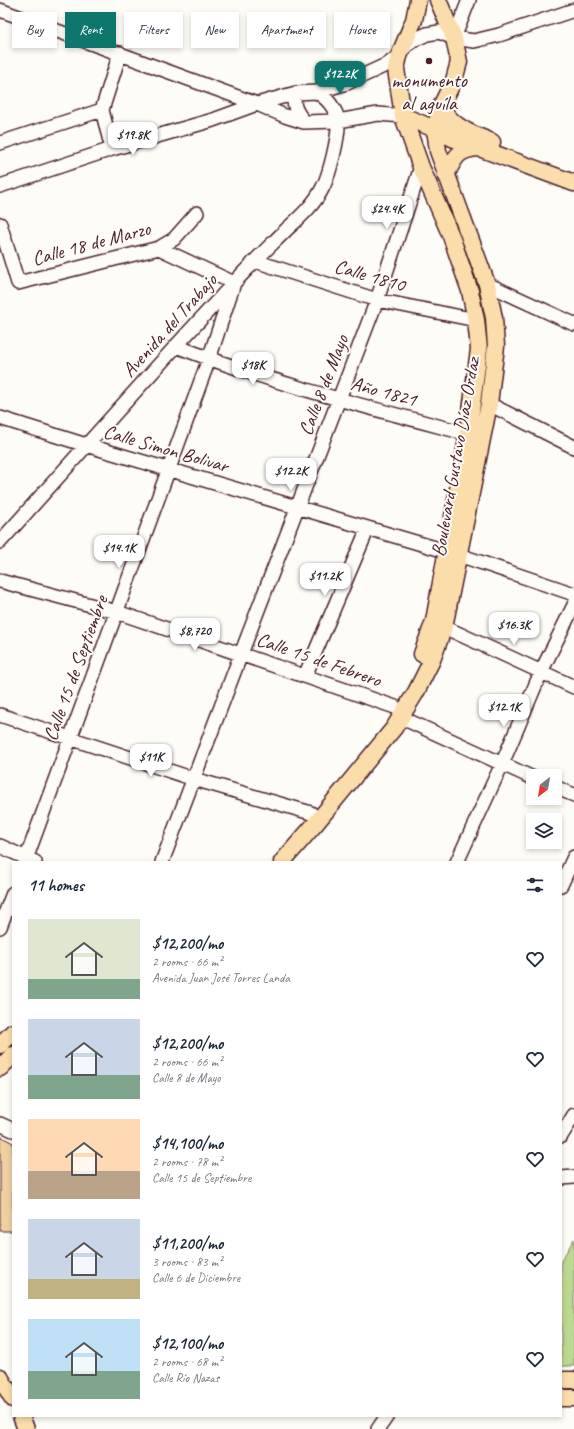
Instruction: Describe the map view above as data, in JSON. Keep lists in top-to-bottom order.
{
  "streets": {
    "main road": ["Boulevard Gustavo Díaz Ordaz"],
    "street": [
      "Calle 18 de Marzo",
      "Calle 1810",
      "Avenida del Trabajo",
      "Calle 8 de Mayo",
      "Año 1821",
      "Calle Simon Bolivar",
      "Calle 15 de Febrero",
      "Calle 15 de Septiembre"
    ]
  },
  "crossings": [
    ["Calle 1810", "Avenida del Trabajo"],
    ["Calle 1810", "Calle 8 de Mayo"],
    ["Calle 1810", "Boulevard Gustavo Díaz Ordaz"],
    ["Avenida del Trabajo", "Año 1821"],
    ["Avenida del Trabajo", "Calle Simon Bolivar"],
    ["Avenida del Trabajo", "Calle 15 de Septiembre"],
    ["Calle 8 de Mayo", "Año 1821"],
    ["Calle 8 de Mayo", "Calle Simon Bolivar"],
    ["Calle 8 de Mayo", "Boulevard Gustavo Díaz Ordaz"],
    ["Calle 8 de Mayo", "Calle 15 de Febrero"],
    ["Año 1821", "Boulevard Gustavo Díaz Ordaz"],
    ["Año 1821", "Calle 15 de Septiembre"],
    ["Calle Simon Bolivar", "Boulevard Gustavo Díaz Ordaz"],
    ["Calle Simon Bolivar", "Calle 15 de Septiembre"],
    ["Boulevard Gustavo Díaz Ordaz", "Calle 15 de Febrero"],
    ["Calle 15 de Febrero", "Calle 15 de Septiembre"]
  ],
  "places": ["monumento al aguíla"],
  "north": "bottom left",
  "page": {
    "chip": [
      "Buy",
      "Rent",
      "Filters",
      "New",
      "Apartment",
      "House"
    ],
    "price": [
      "$12.2K",
      "$19.8K",
      "$24.4K",
      "$18K",
      "$12.2K",
      "$14.1K",
      "$11.2K",
      "$16.3K",
      "$8,720",
      "$12.1K",
      "$11K"
    ],
    "heading": "11 homes",
    "list": [
      {
        "name": "$12,200/mo",
        "note": "2 rooms · 66 m² · Avenida Juan José Torres Landa"
      },
      {
        "name": "$12,200/mo",
        "note": "2 rooms · 66 m² · Calle 8 de Mayo"
      },
      {
        "name": "$14,100/mo",
        "note": "2 rooms · 78 m² · Calle 15 de Septiembre"
      },
      {
        "name": "$11,200/mo",
        "note": "3 rooms · 83 m² · Calle 6 de Diciembre"
      },
      {
        "name": "$12,100/mo",
        "note": "2 rooms · 68 m² · Calle Río Nazas"
      }
    ]
  }
}
